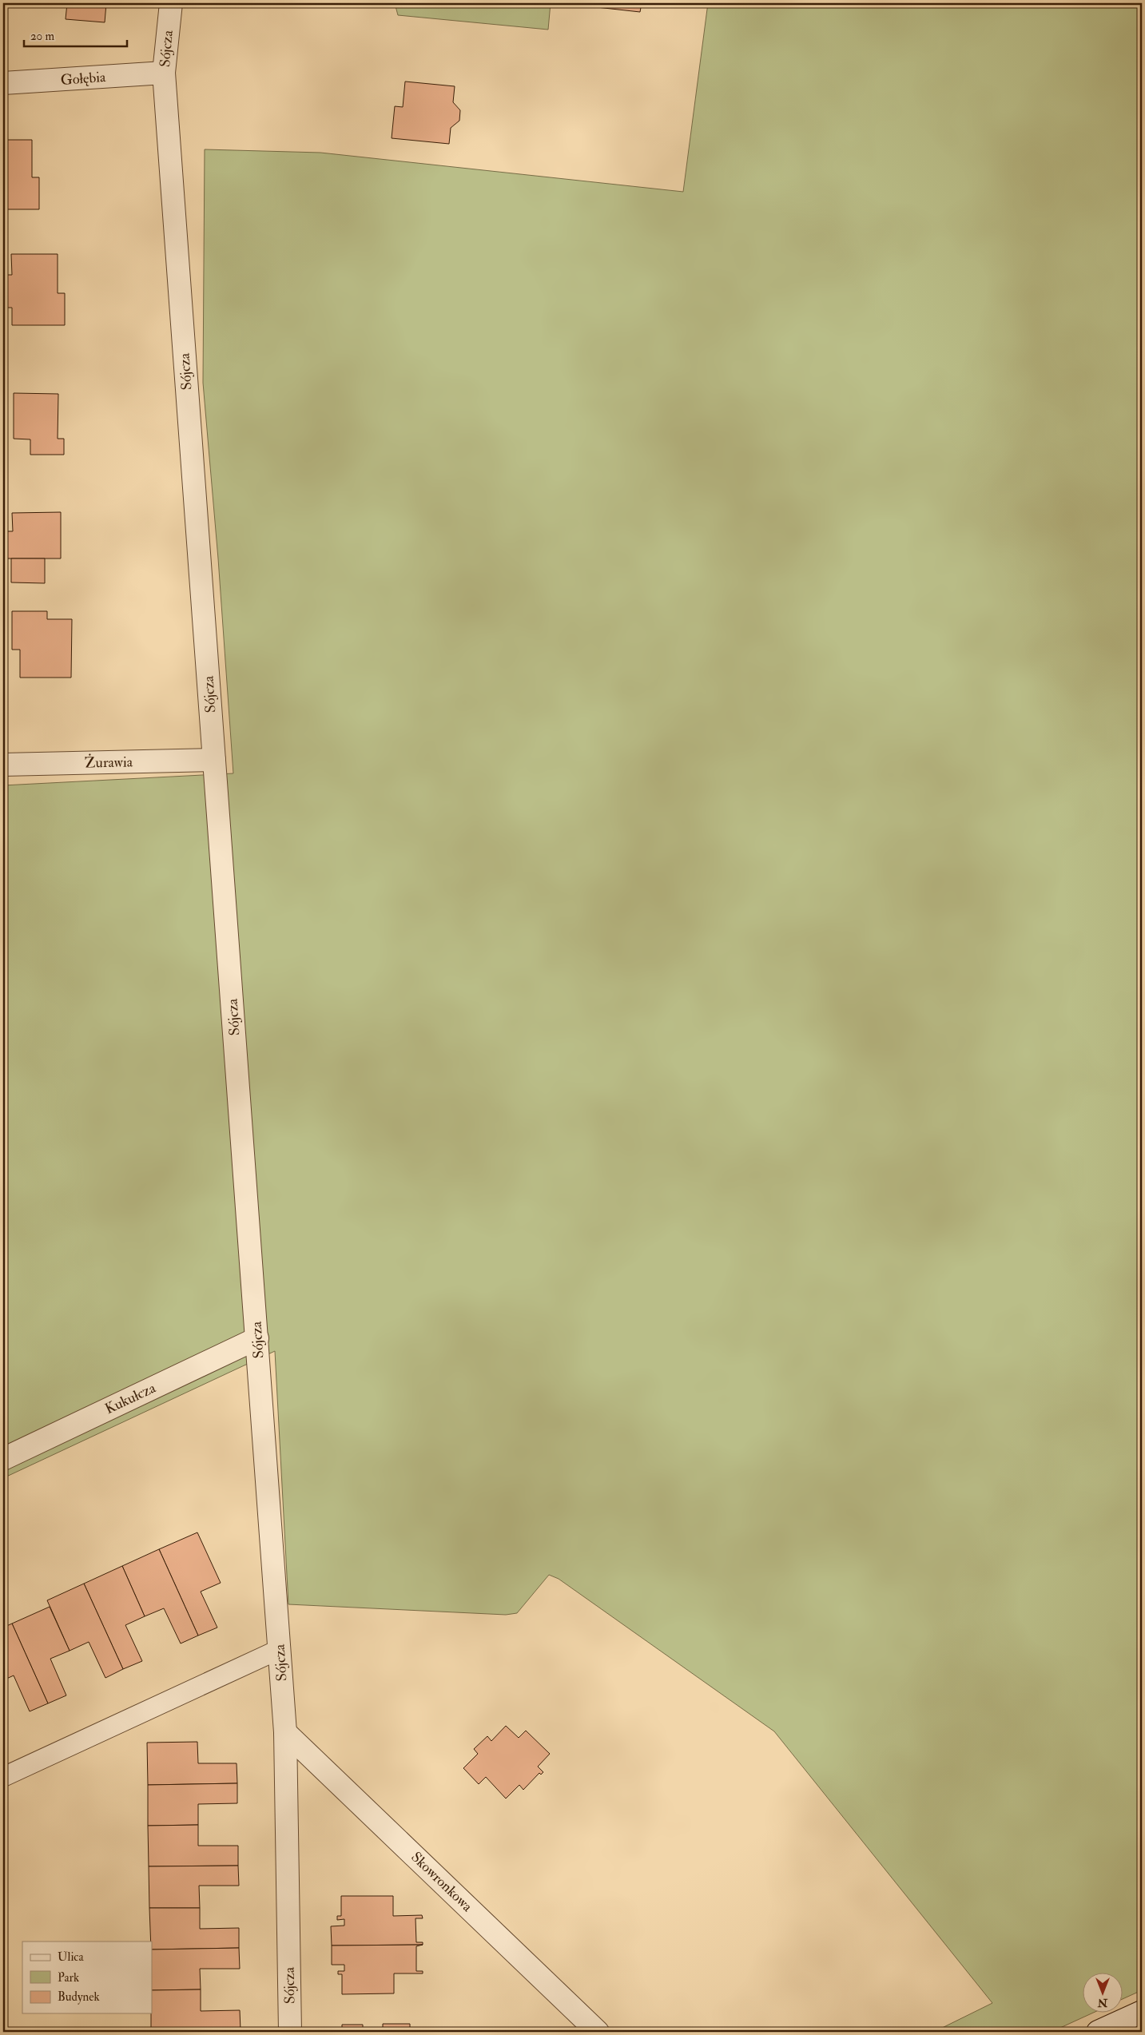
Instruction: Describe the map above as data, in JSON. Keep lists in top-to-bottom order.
{
  "streets": {
    "street": [
      "Sójcza",
      "Gołębia",
      "Żurawia",
      "Kukułcza",
      "Skowronkowa"
    ]
  },
  "crossings": [
    ["Sójcza", "Gołębia"],
    ["Sójcza", "Żurawia"],
    ["Sójcza", "Kukułcza"],
    ["Sójcza", "Skowronkowa"]
  ],
  "legend": ["Ulica", "Park", "Budynek"],
  "scale_bar": "20 m",
  "north": "bottom"
}
